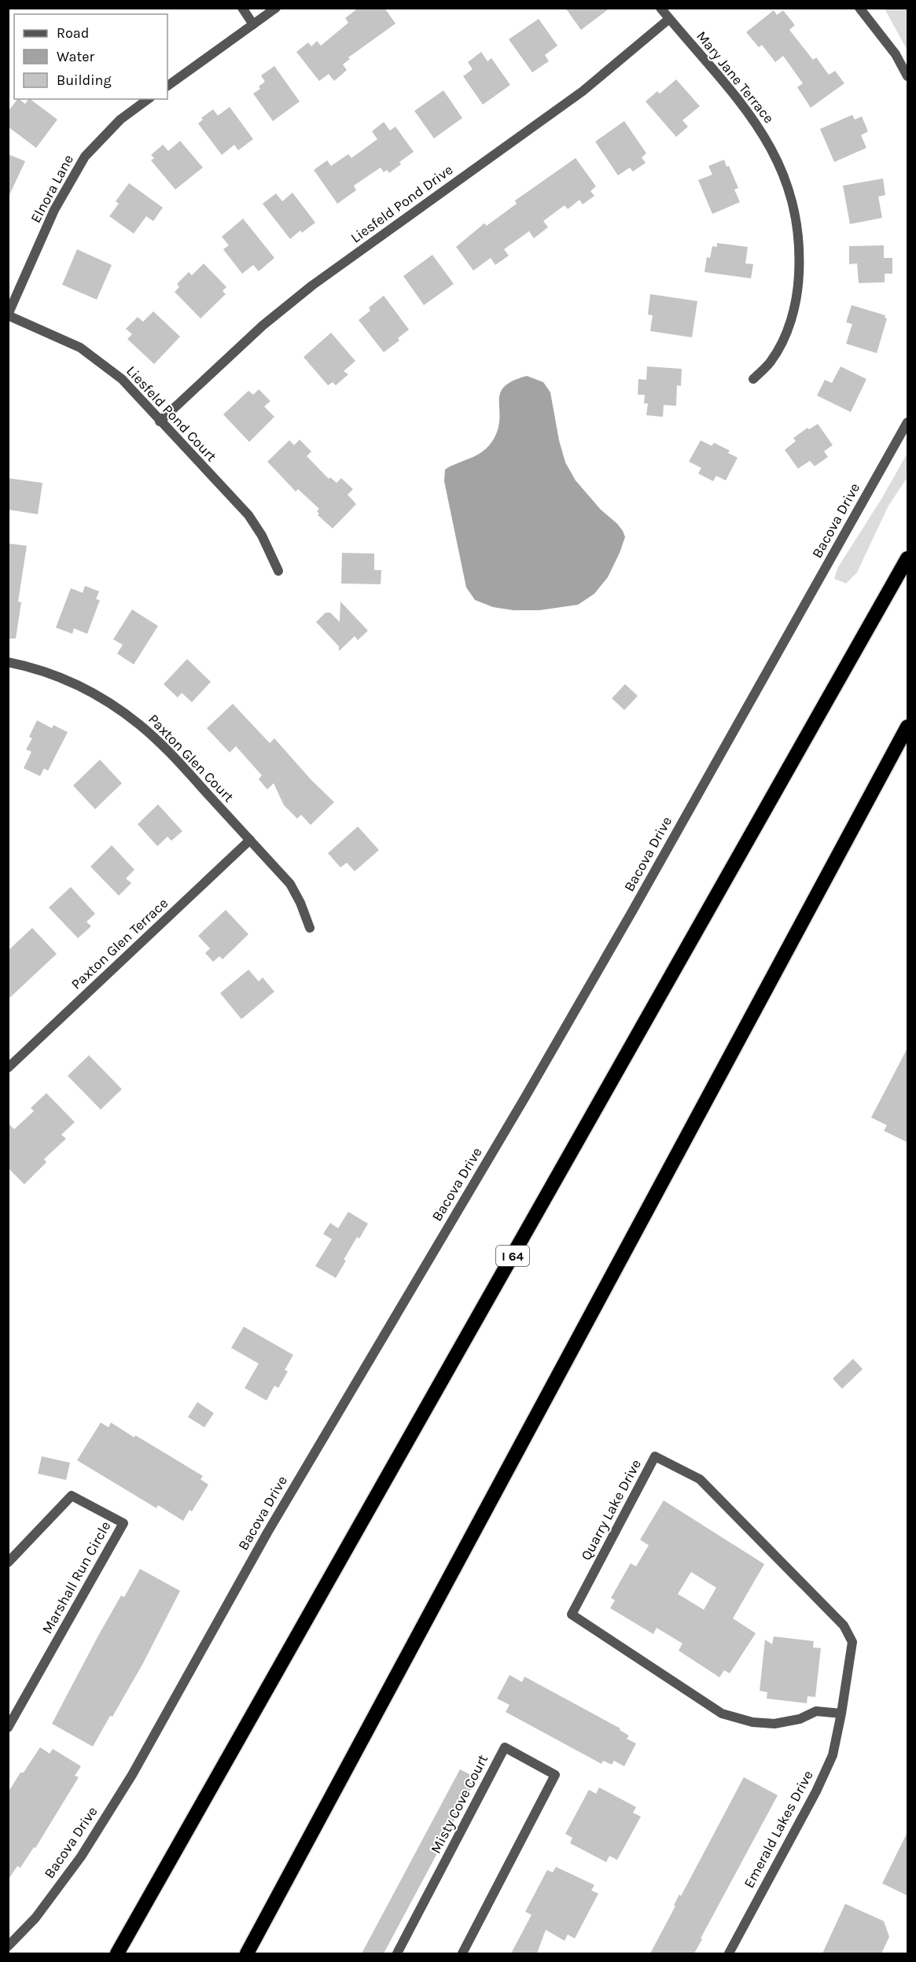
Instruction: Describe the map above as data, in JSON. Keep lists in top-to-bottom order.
{
  "streets": {
    "highway": ["I 64"],
    "street": [
      "Mary Jane Terrace",
      "Elnora Lane",
      "Liesfeld Pond Drive",
      "Liesfeld Pond Court",
      "Bacova Drive",
      "Paxton Glen Court",
      "Paxton Glen Terrace",
      "Quarry Lake Drive",
      "Marshall Run Circle",
      "Misty Cove Court",
      "Emerald Lakes Drive"
    ]
  },
  "crossings": [
    ["Mary Jane Terrace", "Liesfeld Pond Drive"],
    ["Elnora Lane", "Liesfeld Pond Court"],
    ["Liesfeld Pond Drive", "Liesfeld Pond Court"],
    ["Paxton Glen Court", "Paxton Glen Terrace"],
    ["Quarry Lake Drive", "Emerald Lakes Drive"]
  ],
  "legend": ["Road", "Water", "Building"]
}
